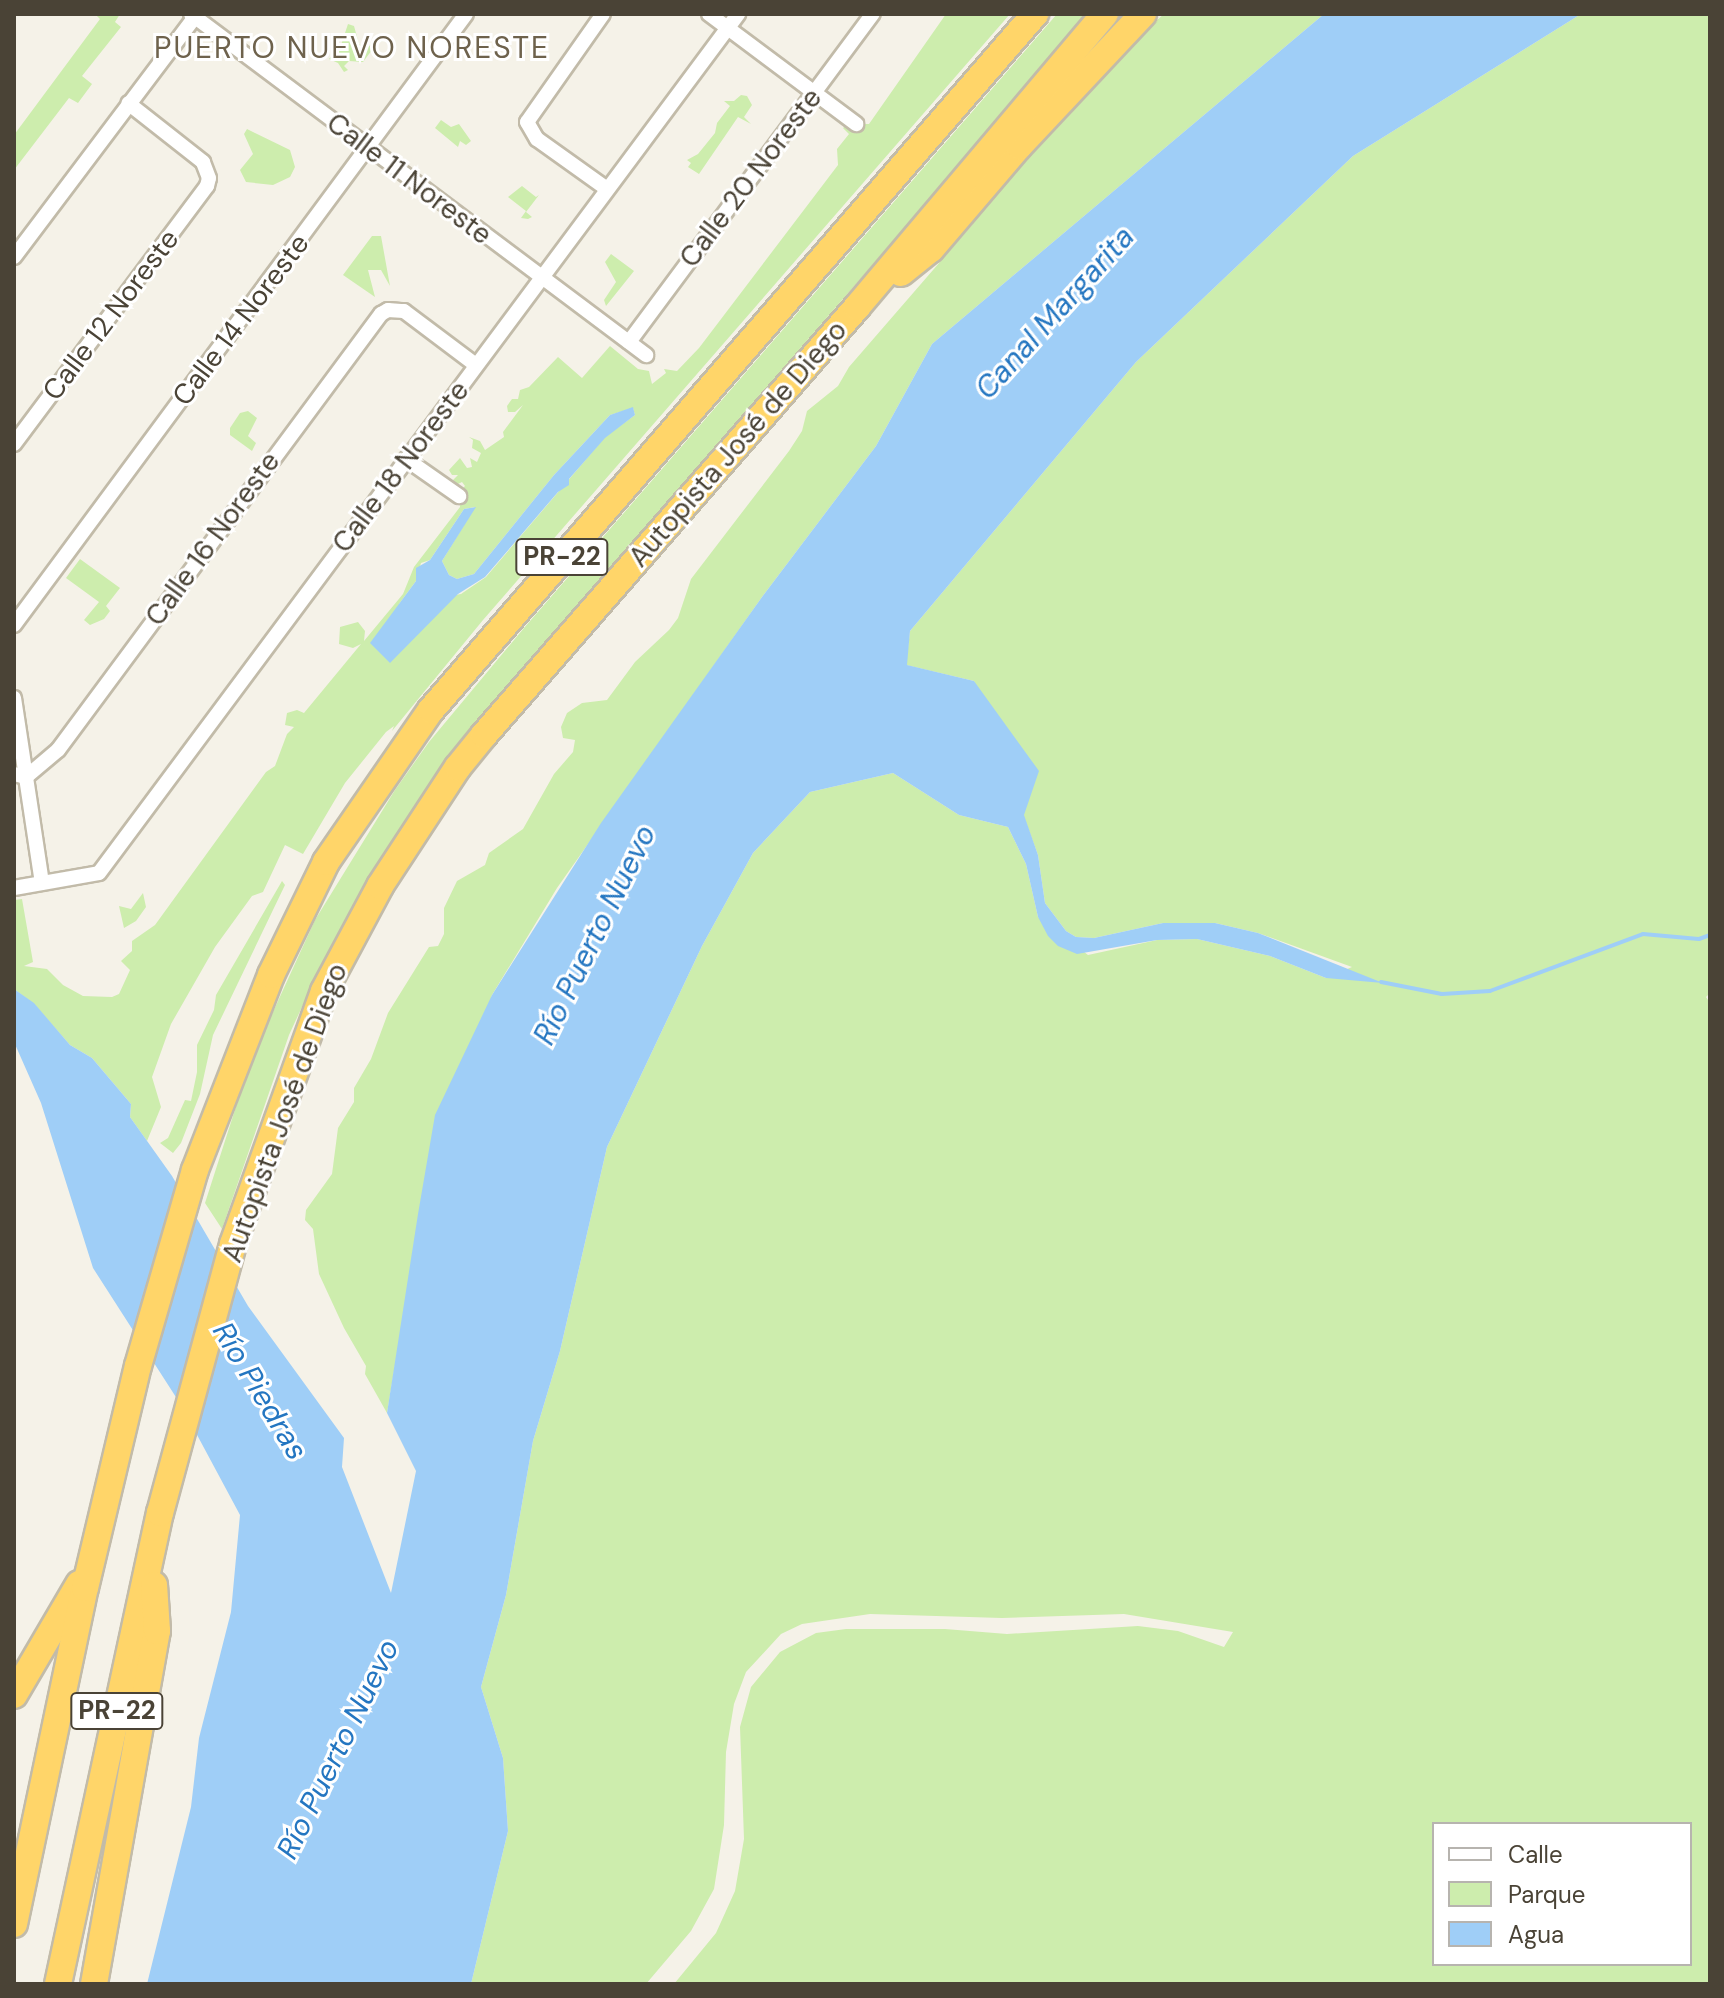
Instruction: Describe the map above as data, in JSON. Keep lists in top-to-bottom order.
{
  "streets": {
    "highway": ["Autopista José de Diego", "PR-22"],
    "street": [
      "Calle 20 Noreste",
      "Calle 11 Noreste",
      "Calle 12 Noreste",
      "Calle 14 Noreste",
      "Calle 18 Noreste",
      "Calle 16 Noreste"
    ]
  },
  "crossings": [
    ["Calle 20 Noreste", "Calle 11 Noreste"],
    ["Calle 11 Noreste", "Calle 14 Noreste"],
    ["Calle 11 Noreste", "Calle 18 Noreste"],
    ["Calle 18 Noreste", "Calle 16 Noreste"]
  ],
  "districts": ["PUERTO NUEVO NORESTE"],
  "water": ["Canal Margarita", "Río Puerto Nuevo", "Río Piedras"],
  "legend": ["Calle", "Parque", "Agua"]
}
